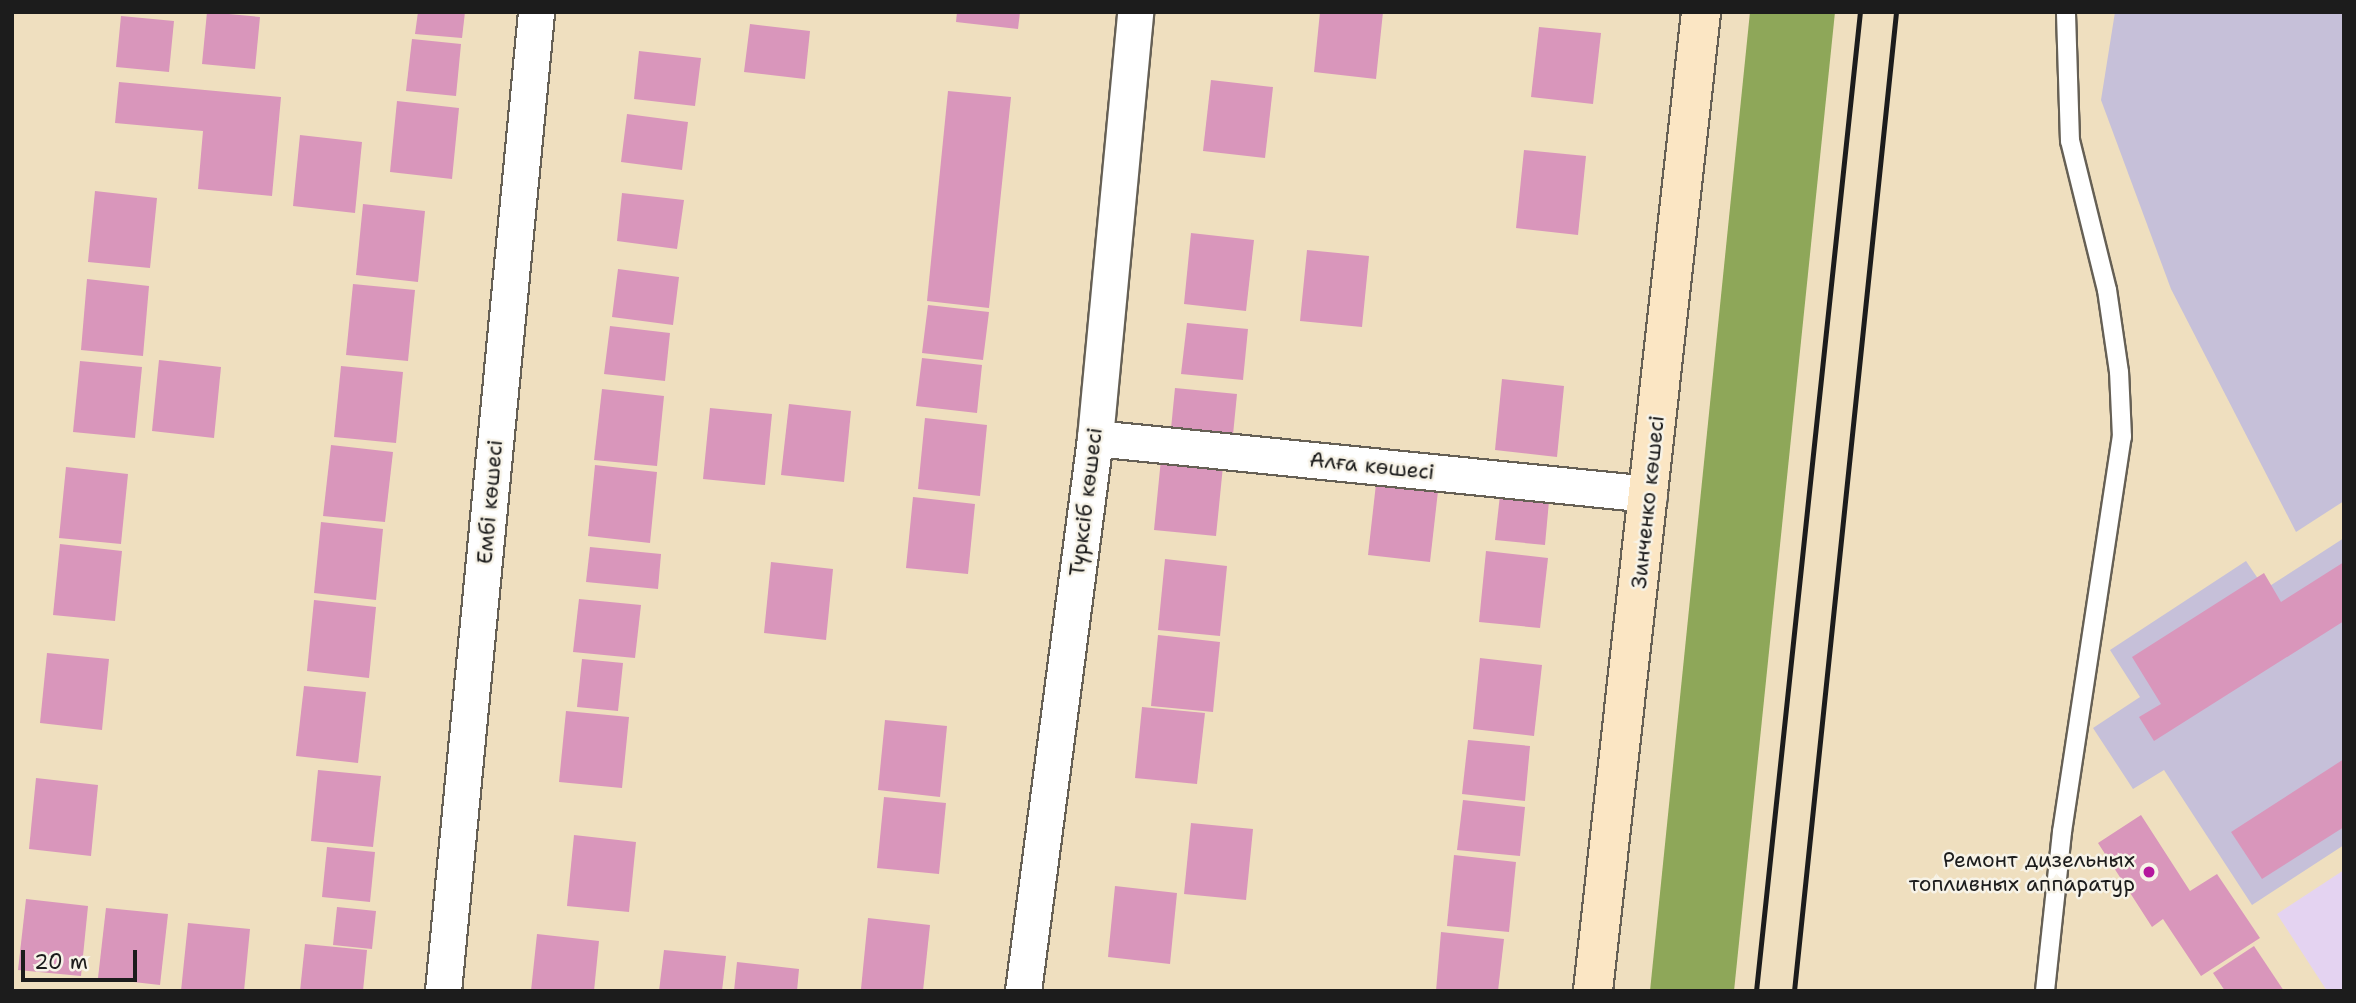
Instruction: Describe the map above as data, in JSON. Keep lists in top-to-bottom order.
{
  "streets": {
    "street": [
      "Алға көшесі",
      "Ембі көшесі",
      "Түрксіб көшесі",
      "Зинченко көшесі"
    ]
  },
  "crossings": [
    ["Алға көшесі", "Түрксіб көшесі"],
    ["Алға көшесі", "Зинченко көшесі"]
  ],
  "places": ["Ремонт дизельных топливных аппаратур"],
  "scale_bar": "20 m"
}
